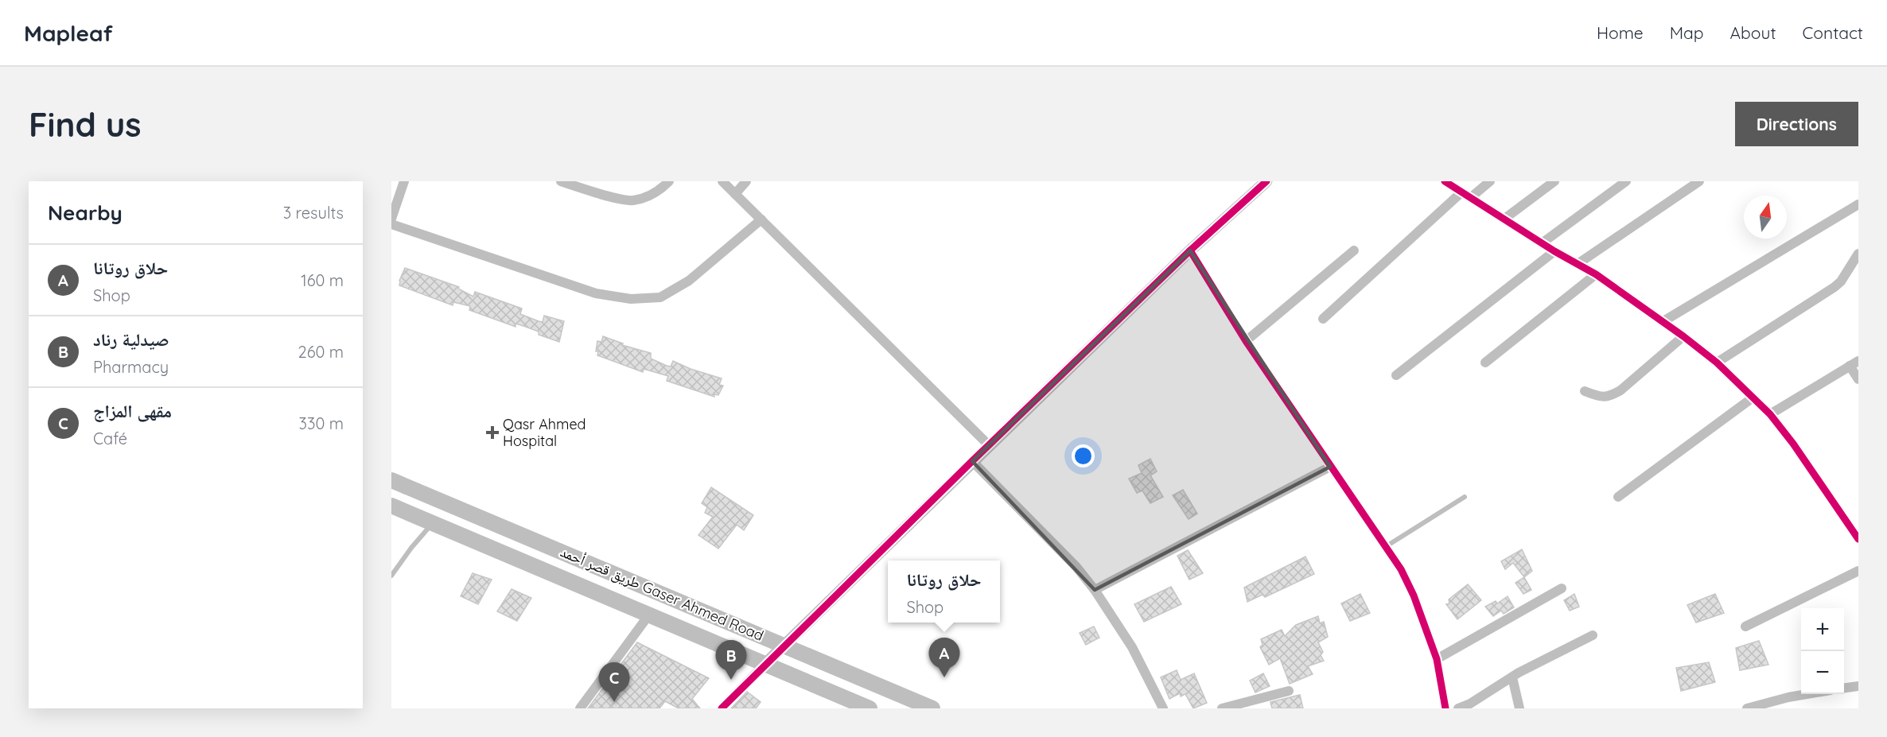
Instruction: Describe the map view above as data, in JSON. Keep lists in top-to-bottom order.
{
  "streets": {
    "main road": ["طريق قصر أحمد Gaser Ahmed Road"]
  },
  "places": {
    "health": ["Qasr Ahmed Hospital"]
  },
  "north": "top",
  "page": {
    "header": "Mapleaf",
    "nav": [
      "Home",
      "Map",
      "About",
      "Contact"
    ],
    "buttons": "Directions",
    "title": "Find us",
    "heading": ["Nearby", "3 results"],
    "list": [
      {
        "mark": "A",
        "name": "حلاق روتانا",
        "note": "Shop",
        "value": "160 m"
      },
      {
        "mark": "B",
        "name": "صيدلية رناد",
        "note": "Pharmacy",
        "value": "260 m"
      },
      {
        "mark": "C",
        "name": "مقهى المزاج",
        "note": "Café",
        "value": "330 m"
      }
    ],
    "popup": ["حلاق روتانا", "Shop"],
    "map_buttons": ["+", "−"],
    "pins": ["A", "B", "C"]
  }
}
